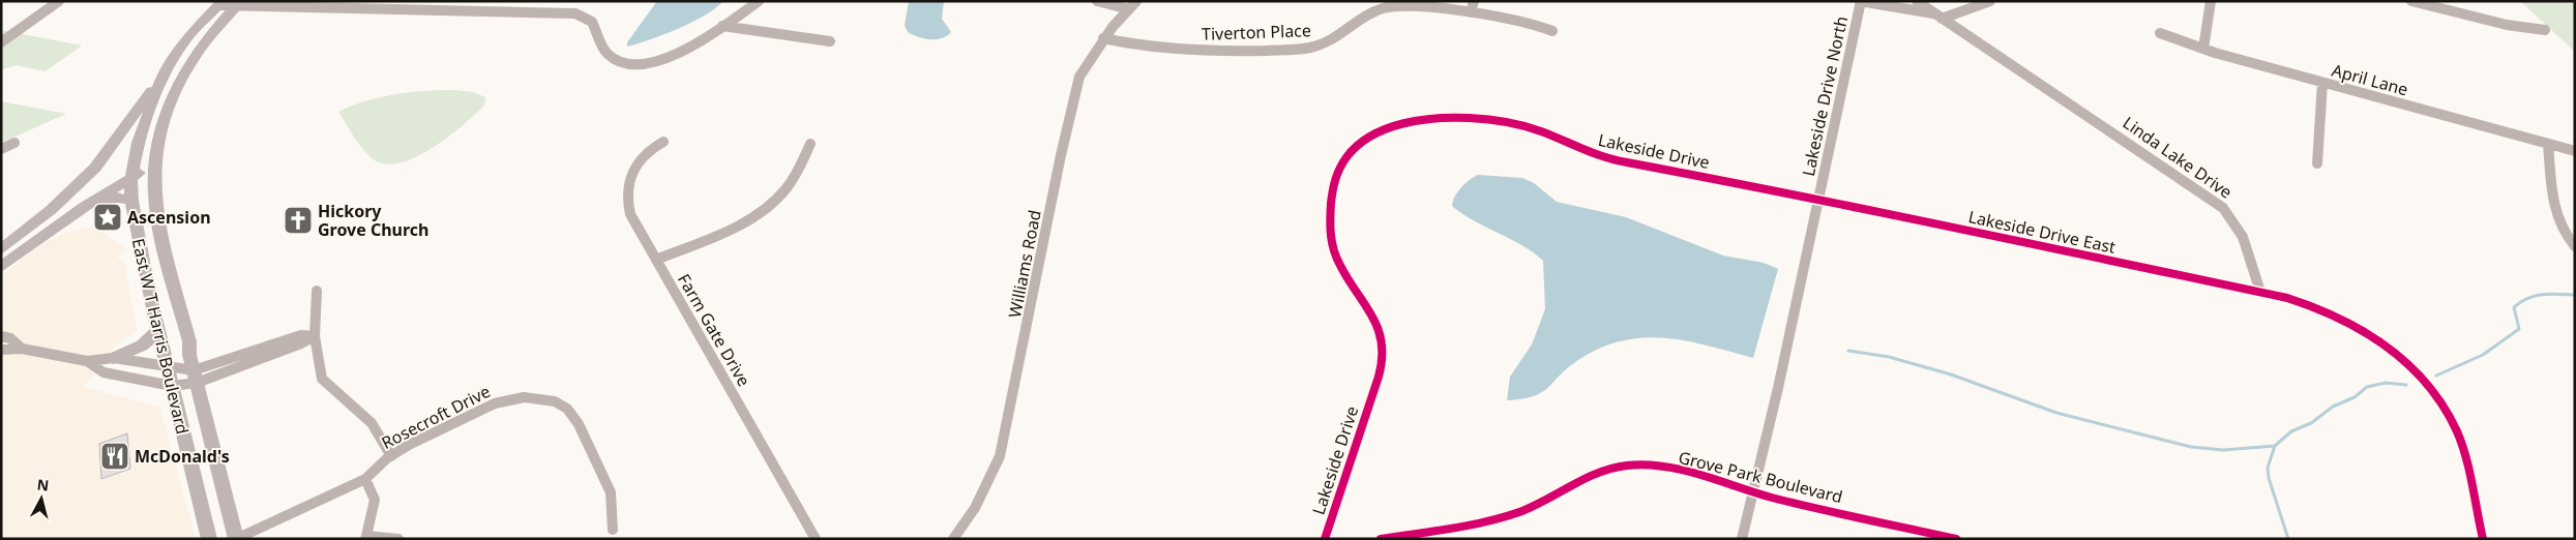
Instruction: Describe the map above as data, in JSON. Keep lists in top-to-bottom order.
{
  "streets": {
    "main road": ["East W T Harris Boulevard"],
    "street": [
      "Tiverton Place",
      "April Lane",
      "Lakeside Drive North",
      "Lakeside Drive",
      "Linda Lake Drive",
      "Lakeside Drive East",
      "Williams Road",
      "Farm Gate Drive",
      "Rosecroft Drive",
      "Grove Park Boulevard"
    ]
  },
  "crossings": [
    ["Tiverton Place", "Williams Road"],
    ["Lakeside Drive North", "Lakeside Drive"],
    ["Lakeside Drive North", "Lakeside Drive East"],
    ["Lakeside Drive", "Lakeside Drive East"],
    ["Linda Lake Drive", "Lakeside Drive East"],
    ["East W T Harris Boulevard", "Rosecroft Drive"]
  ],
  "places": {
    "place": ["Ascension"],
    "church": ["Hickory Grove Church"],
    "restaurant": ["McDonald's"]
  },
  "north": "top"
}
